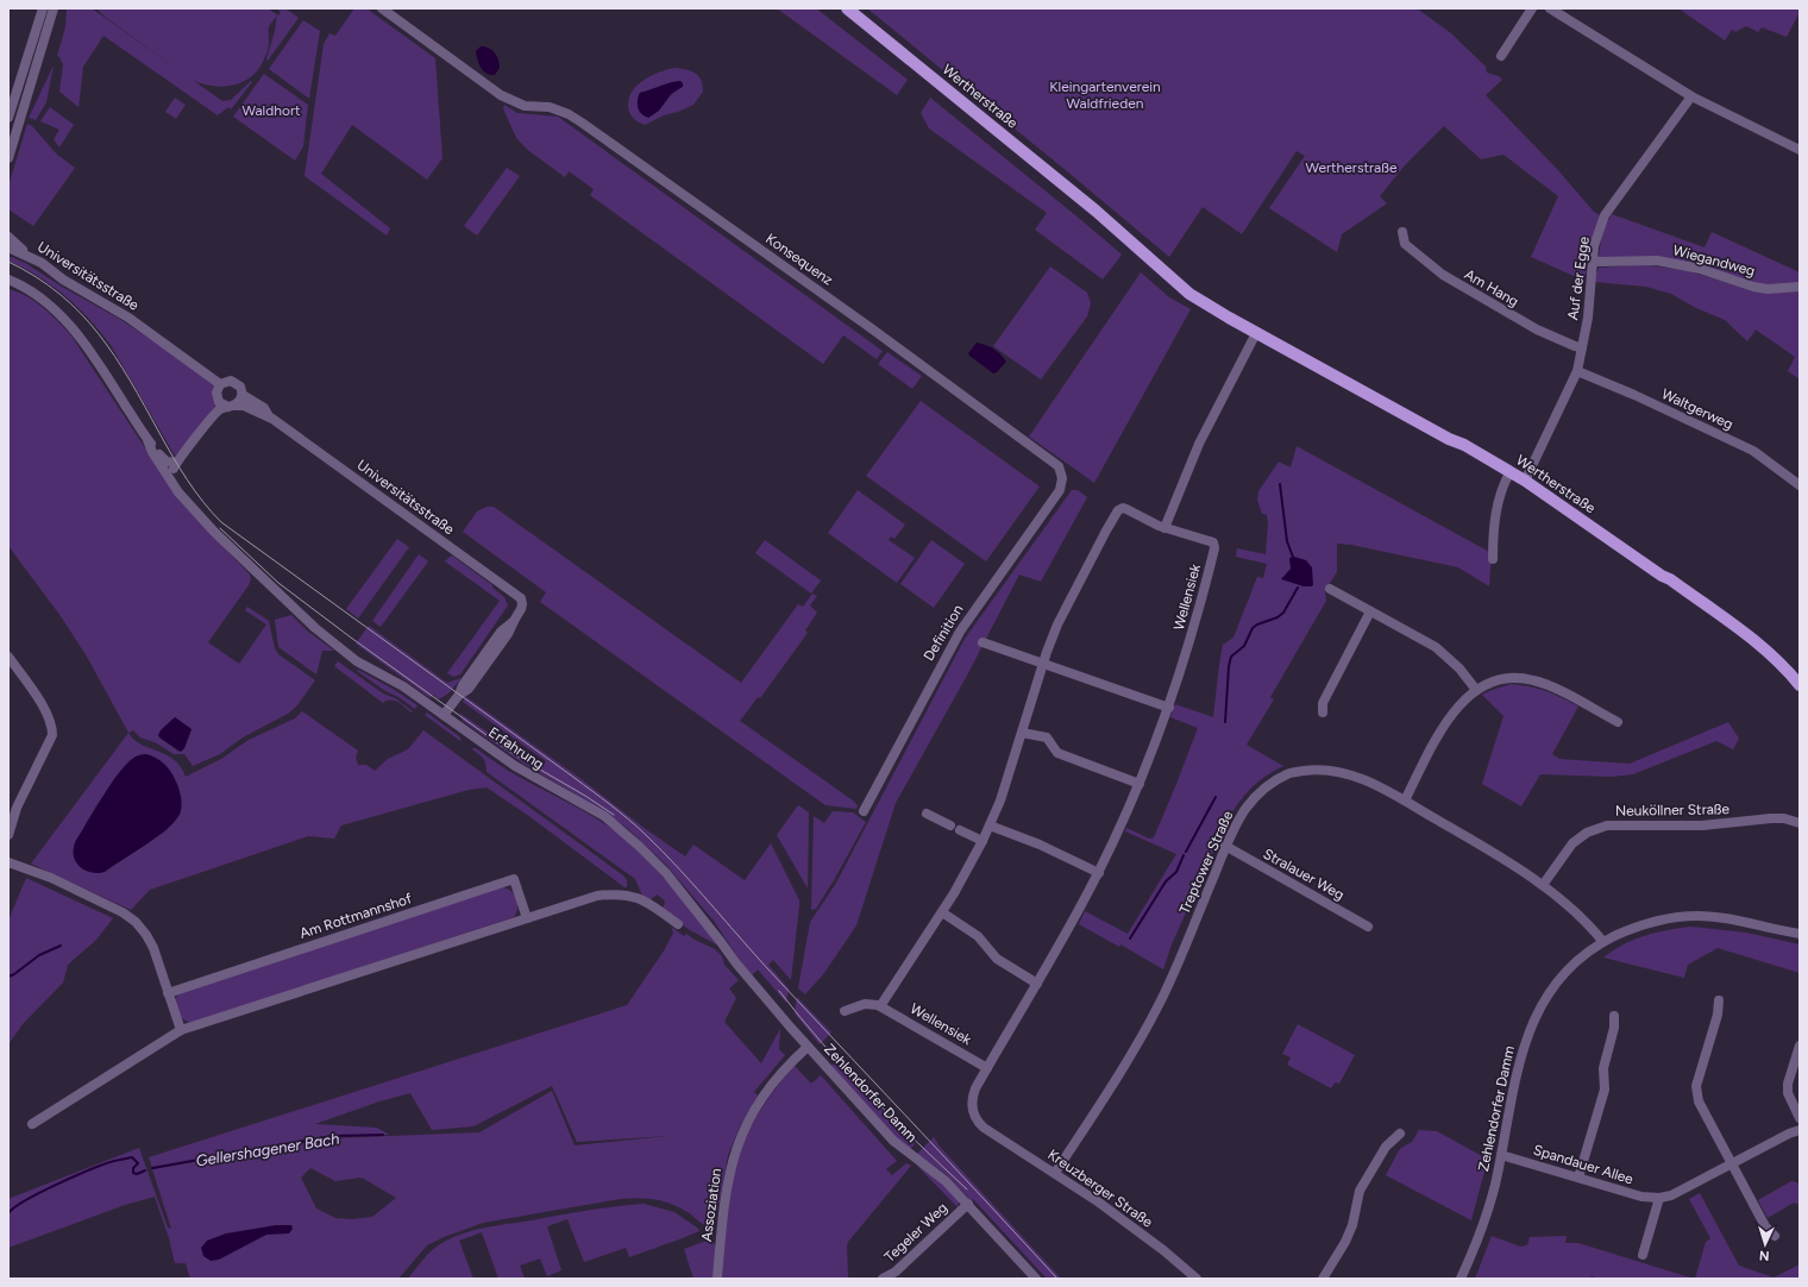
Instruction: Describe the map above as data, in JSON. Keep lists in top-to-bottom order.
{
  "streets": {
    "main road": ["Wertherstraße"],
    "street": [
      "Konsequenz",
      "Wiegandweg",
      "Universitätsstraße",
      "Auf der Egge",
      "Am Hang",
      "Waltgerweg",
      "Wellensiek",
      "Definition",
      "Erfahrung",
      "Neuköllner Straße",
      "Treptower Straße",
      "Stralauer Weg",
      "Am Rottmannshof",
      "Zehlendorfer Damm",
      "Spandauer Allee",
      "Kreuzberger Straße",
      "Assoziation",
      "Tegeler Weg"
    ]
  },
  "crossings": [
    ["Wertherstraße", "Auf der Egge"],
    ["Konsequenz", "Definition"],
    ["Wiegandweg", "Auf der Egge"],
    ["Universitätsstraße", "Erfahrung"],
    ["Auf der Egge", "Am Hang"],
    ["Auf der Egge", "Waltgerweg"],
    ["Wellensiek", "Kreuzberger Straße"],
    ["Erfahrung", "Zehlendorfer Damm"],
    ["Erfahrung", "Assoziation"],
    ["Neuköllner Straße", "Treptower Straße"],
    ["Treptower Straße", "Stralauer Weg"],
    ["Treptower Straße", "Zehlendorfer Damm"],
    ["Treptower Straße", "Kreuzberger Straße"],
    ["Zehlendorfer Damm", "Spandauer Allee"],
    ["Zehlendorfer Damm", "Assoziation"],
    ["Zehlendorfer Damm", "Tegeler Weg"]
  ],
  "water": ["Gellershagener Bach"],
  "parks": ["Kleingartenverein Waldfrieden", "Waldhort", "Wertherstraße"],
  "north": "bottom"
}
